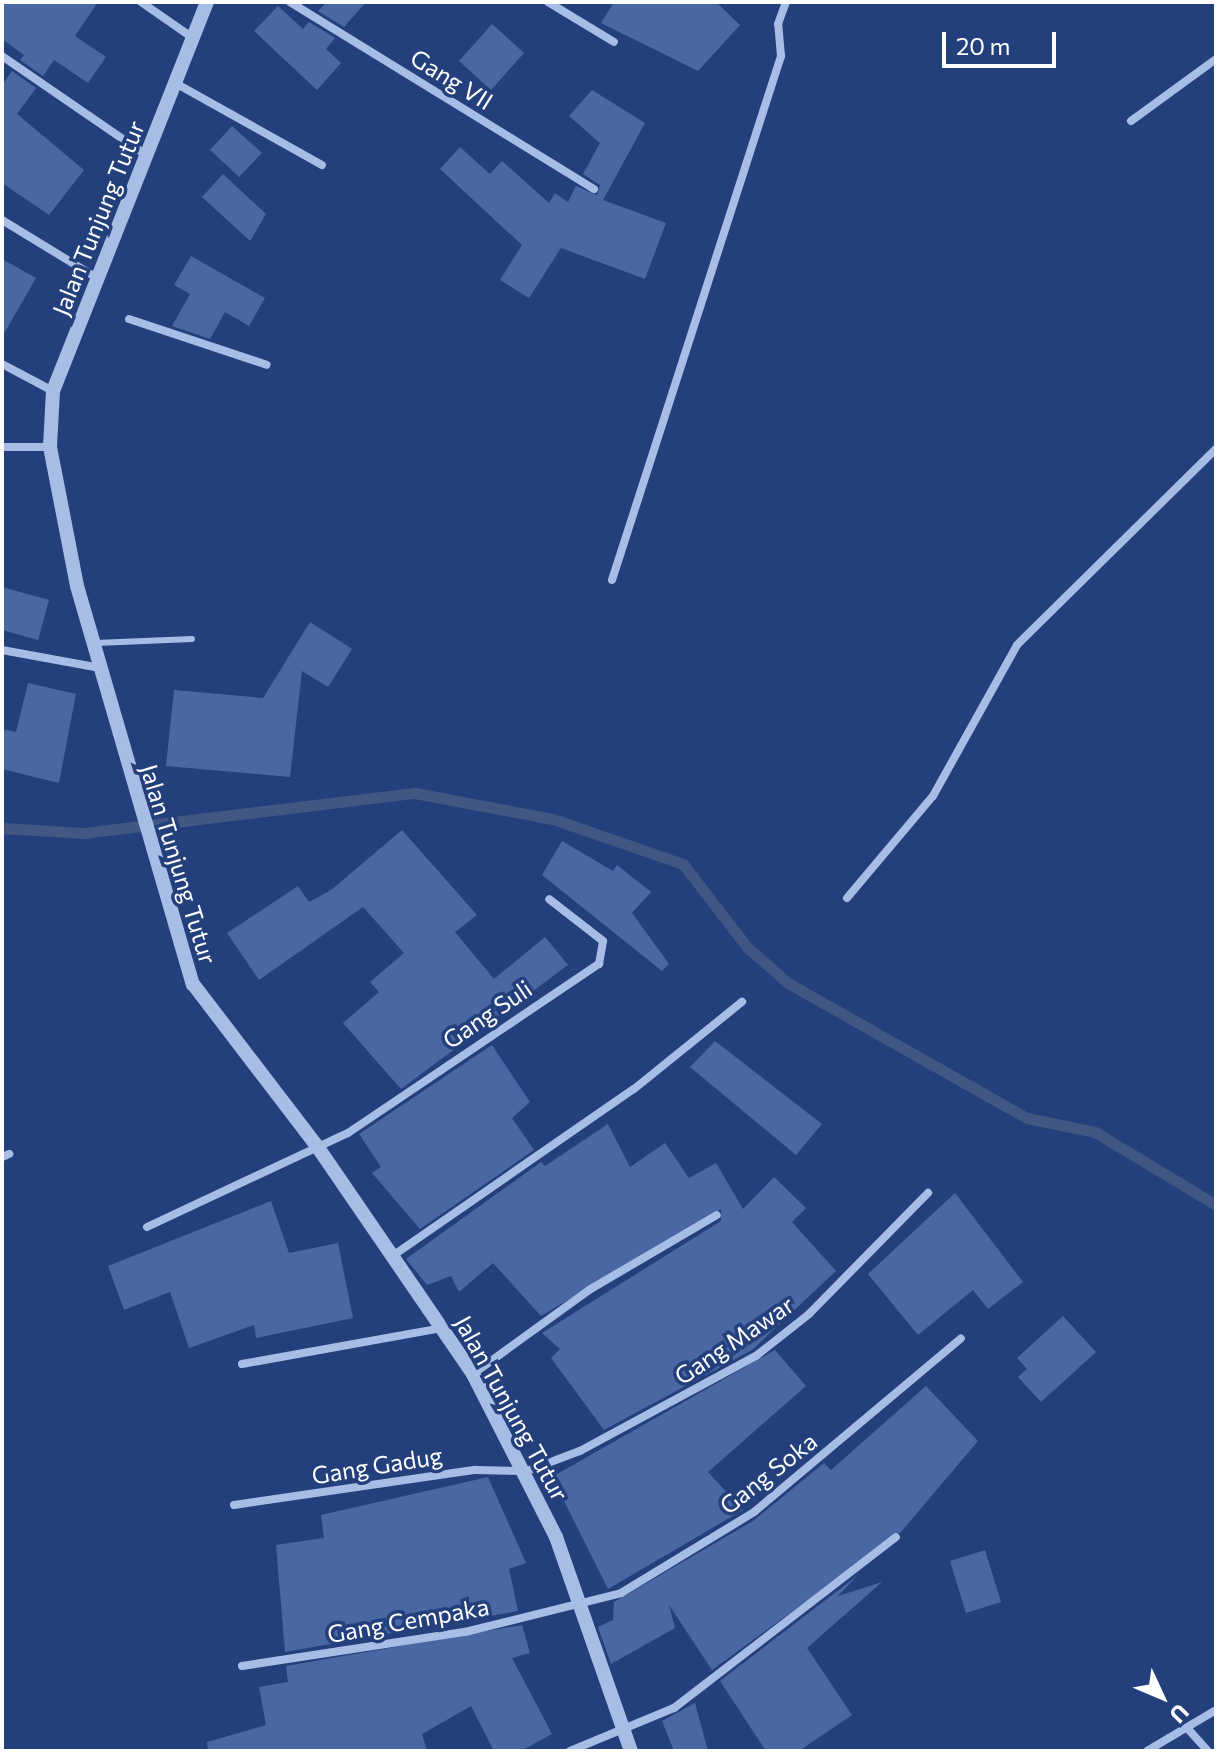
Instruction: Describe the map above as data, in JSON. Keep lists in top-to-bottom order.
{
  "streets": {
    "street": [
      "Gang VII",
      "Jalan Tunjung Tutur",
      "Gang Suli",
      "Gang Mawar",
      "Gang Gadug",
      "Gang Soka",
      "Gang Cempaka"
    ]
  },
  "crossings": [
    ["Jalan Tunjung Tutur", "Gang Suli"],
    ["Jalan Tunjung Tutur", "Gang Mawar"],
    ["Jalan Tunjung Tutur", "Gang Gadug"],
    ["Jalan Tunjung Tutur", "Gang Soka"],
    ["Jalan Tunjung Tutur", "Gang Cempaka"],
    ["Gang Mawar", "Gang Gadug"],
    ["Gang Soka", "Gang Cempaka"]
  ],
  "scale_bar": "20 m",
  "north": "bottom right"
}
